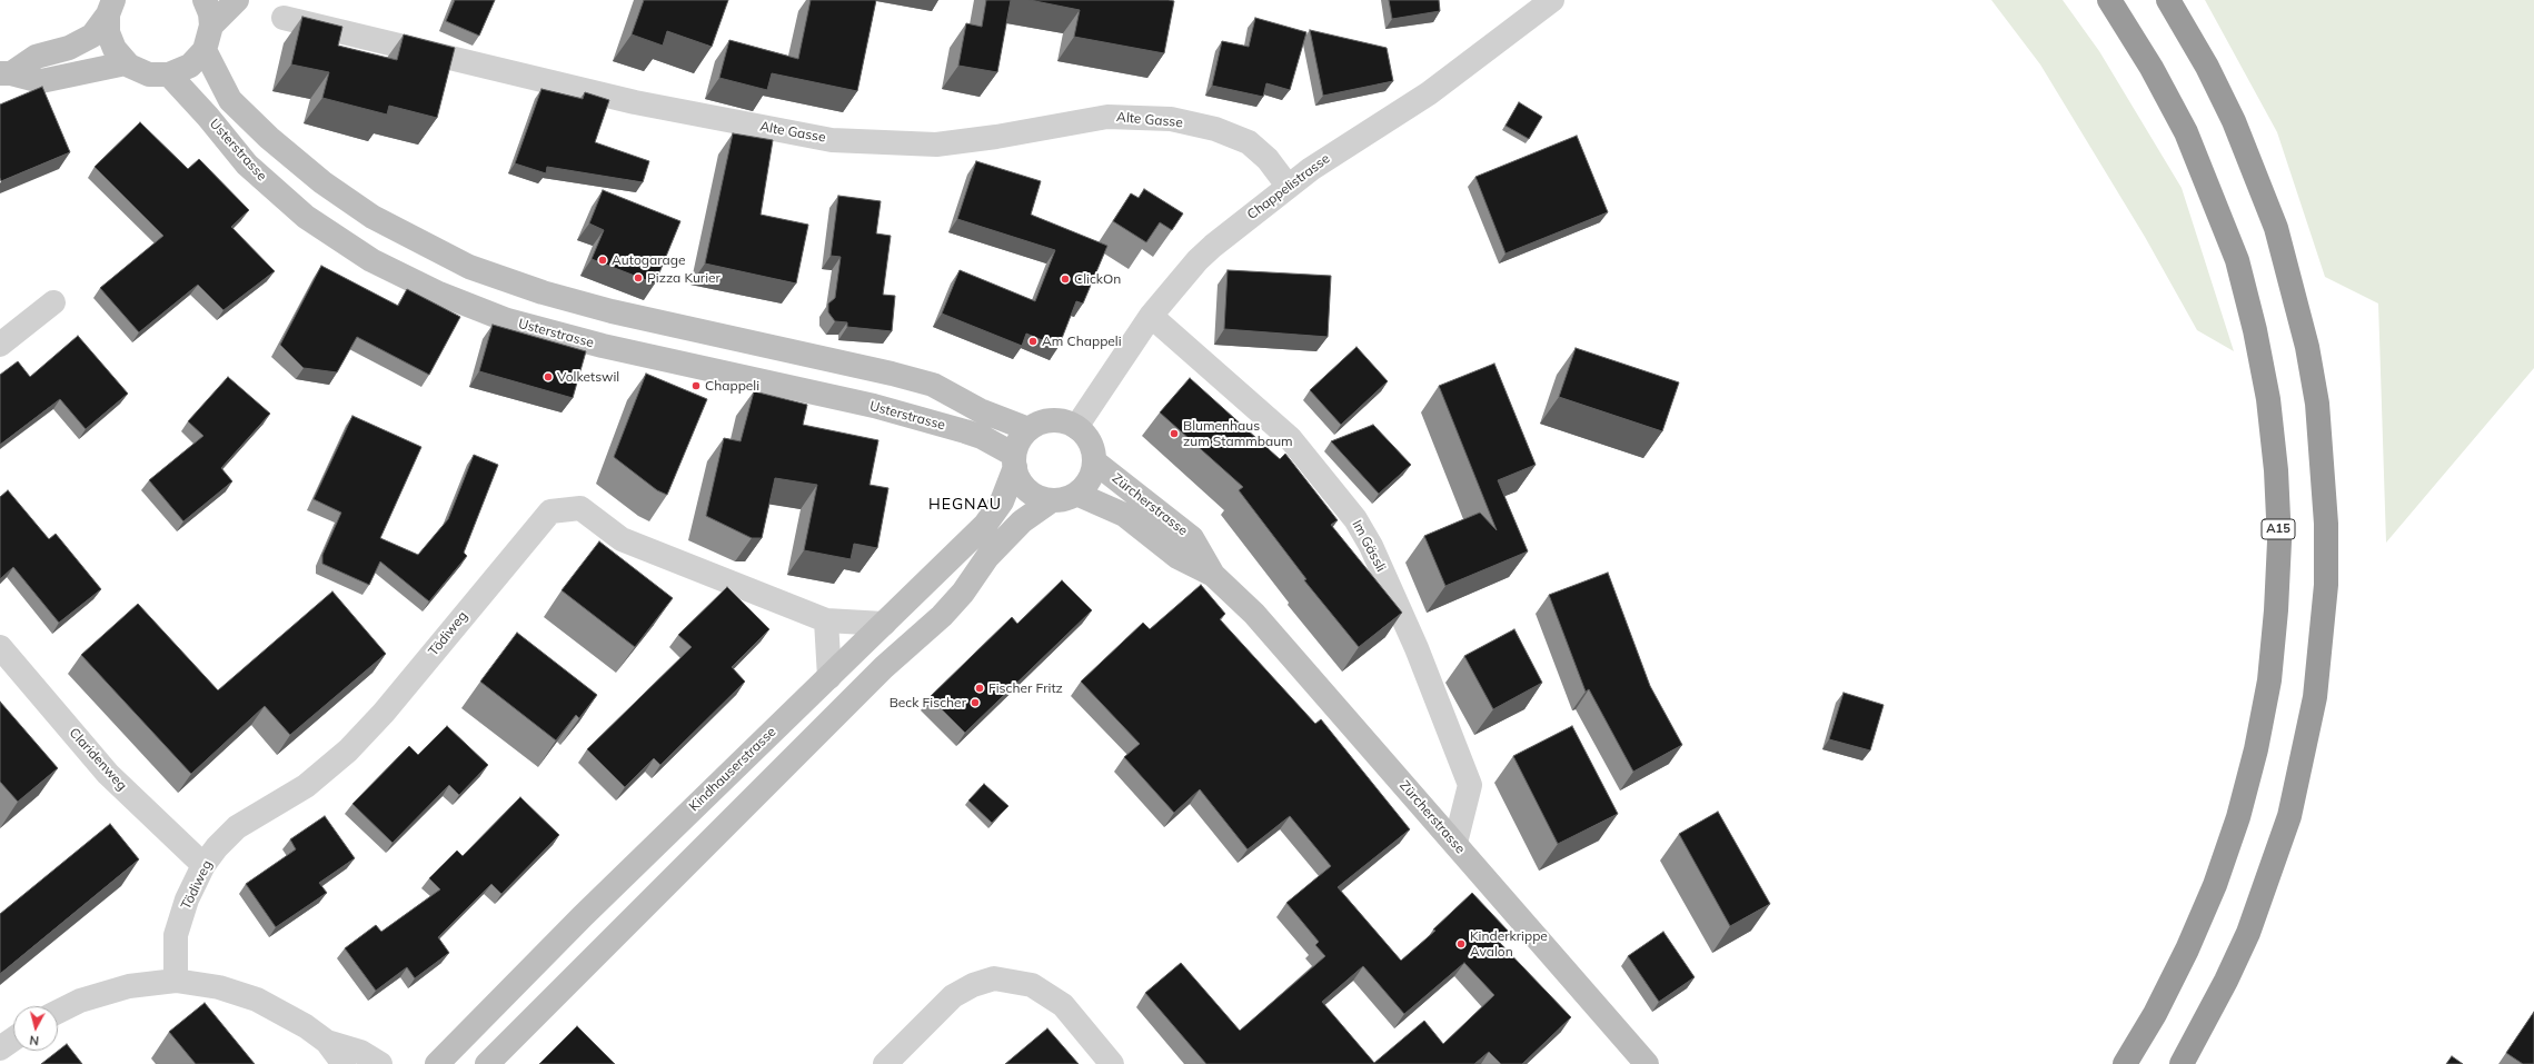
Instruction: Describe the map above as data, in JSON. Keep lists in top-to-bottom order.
{
  "streets": {
    "highway": ["A15"],
    "main road": ["Usterstrasse", "Zürcherstrasse", "Kindhauserstrasse"],
    "street": [
      "Alte Gasse",
      "Chappelistrasse",
      "Im Gässli",
      "Tödiweg",
      "Claridenweg"
    ]
  },
  "crossings": [
    ["Alte Gasse", "Chappelistrasse"],
    ["Usterstrasse", "Chappelistrasse"],
    ["Usterstrasse", "Zürcherstrasse"],
    ["Usterstrasse", "Kindhauserstrasse"],
    ["Chappelistrasse", "Zürcherstrasse"],
    ["Chappelistrasse", "Im Gässli"],
    ["Chappelistrasse", "Kindhauserstrasse"],
    ["Zürcherstrasse", "Im Gässli"],
    ["Zürcherstrasse", "Kindhauserstrasse"],
    ["Tödiweg", "Claridenweg"],
    ["Tödiweg", "Kindhauserstrasse"]
  ],
  "districts": ["HEGNAU"],
  "places": [
    "Autogarage",
    "Pizza Kurier",
    "ClickOn",
    "Am Chappeli",
    "Volketswil",
    "Chappeli",
    "Blumenhaus zum Stammbaum",
    "Fischer Fritz",
    "Beck Fischer",
    "Kinderkrippe Avalon"
  ],
  "north": "bottom"
}
